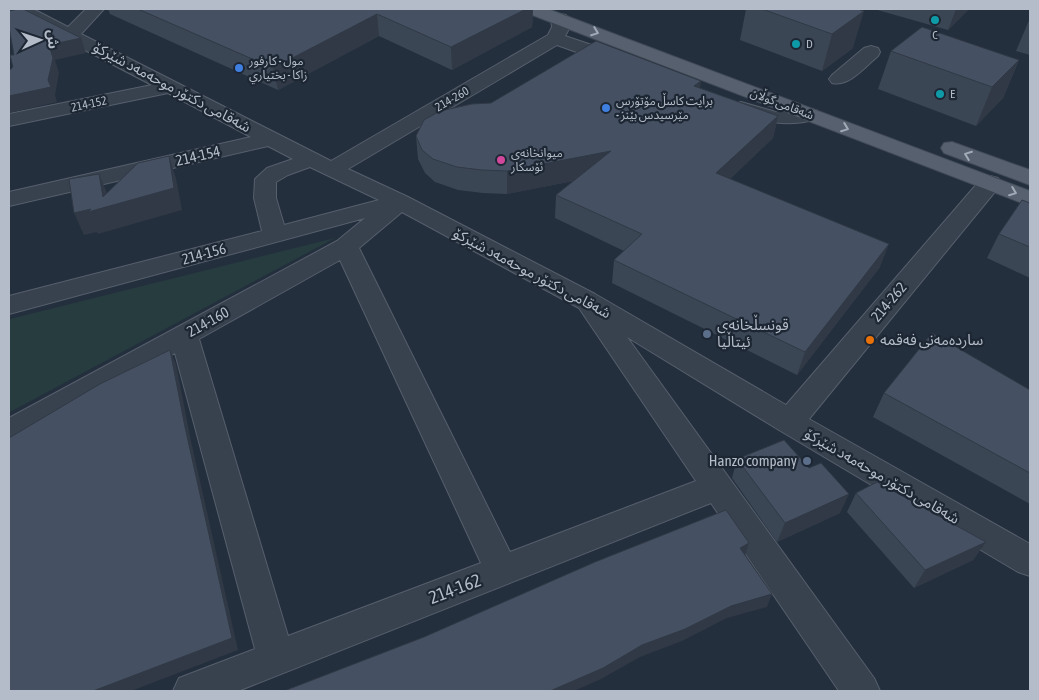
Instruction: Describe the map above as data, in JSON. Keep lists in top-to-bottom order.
{
  "streets": {
    "main road": ["شەقامی گوڵان"],
    "street": [
      "شەقامی دکتۆر موحەمەد شێرکۆ",
      "214-260",
      "214-152",
      "214-154",
      "214-156",
      "214-262",
      "214-160",
      "214-162"
    ]
  },
  "crossings": [
    ["شەقامی دکتۆر موحەمەد شێرکۆ", "214-260"],
    ["شەقامی دکتۆر موحەمەد شێرکۆ", "214-152"],
    ["شەقامی دکتۆر موحەمەد شێرکۆ", "214-154"],
    ["شەقامی دکتۆر موحەمەد شێرکۆ", "214-156"],
    ["شەقامی دکتۆر موحەمەد شێرکۆ", "214-262"],
    ["شەقامی دکتۆر موحەمەد شێرکۆ", "214-160"],
    ["214-260", "214-156"],
    ["شەقامی گوڵان", "214-262"],
    ["214-156", "214-160"]
  ],
  "places": [
    "C",
    "D",
    "مول - كارفور زاكا - بختياري",
    "E",
    "برایت کاسڵ مۆتۆرس - مێرسیدس بێنز",
    "میوانخانەی ئۆسکار",
    "قونسڵخانەی ئیتاڵیا",
    "ساردەمەنی فەقمە",
    "Hanzo company"
  ],
  "north": "right"
}
